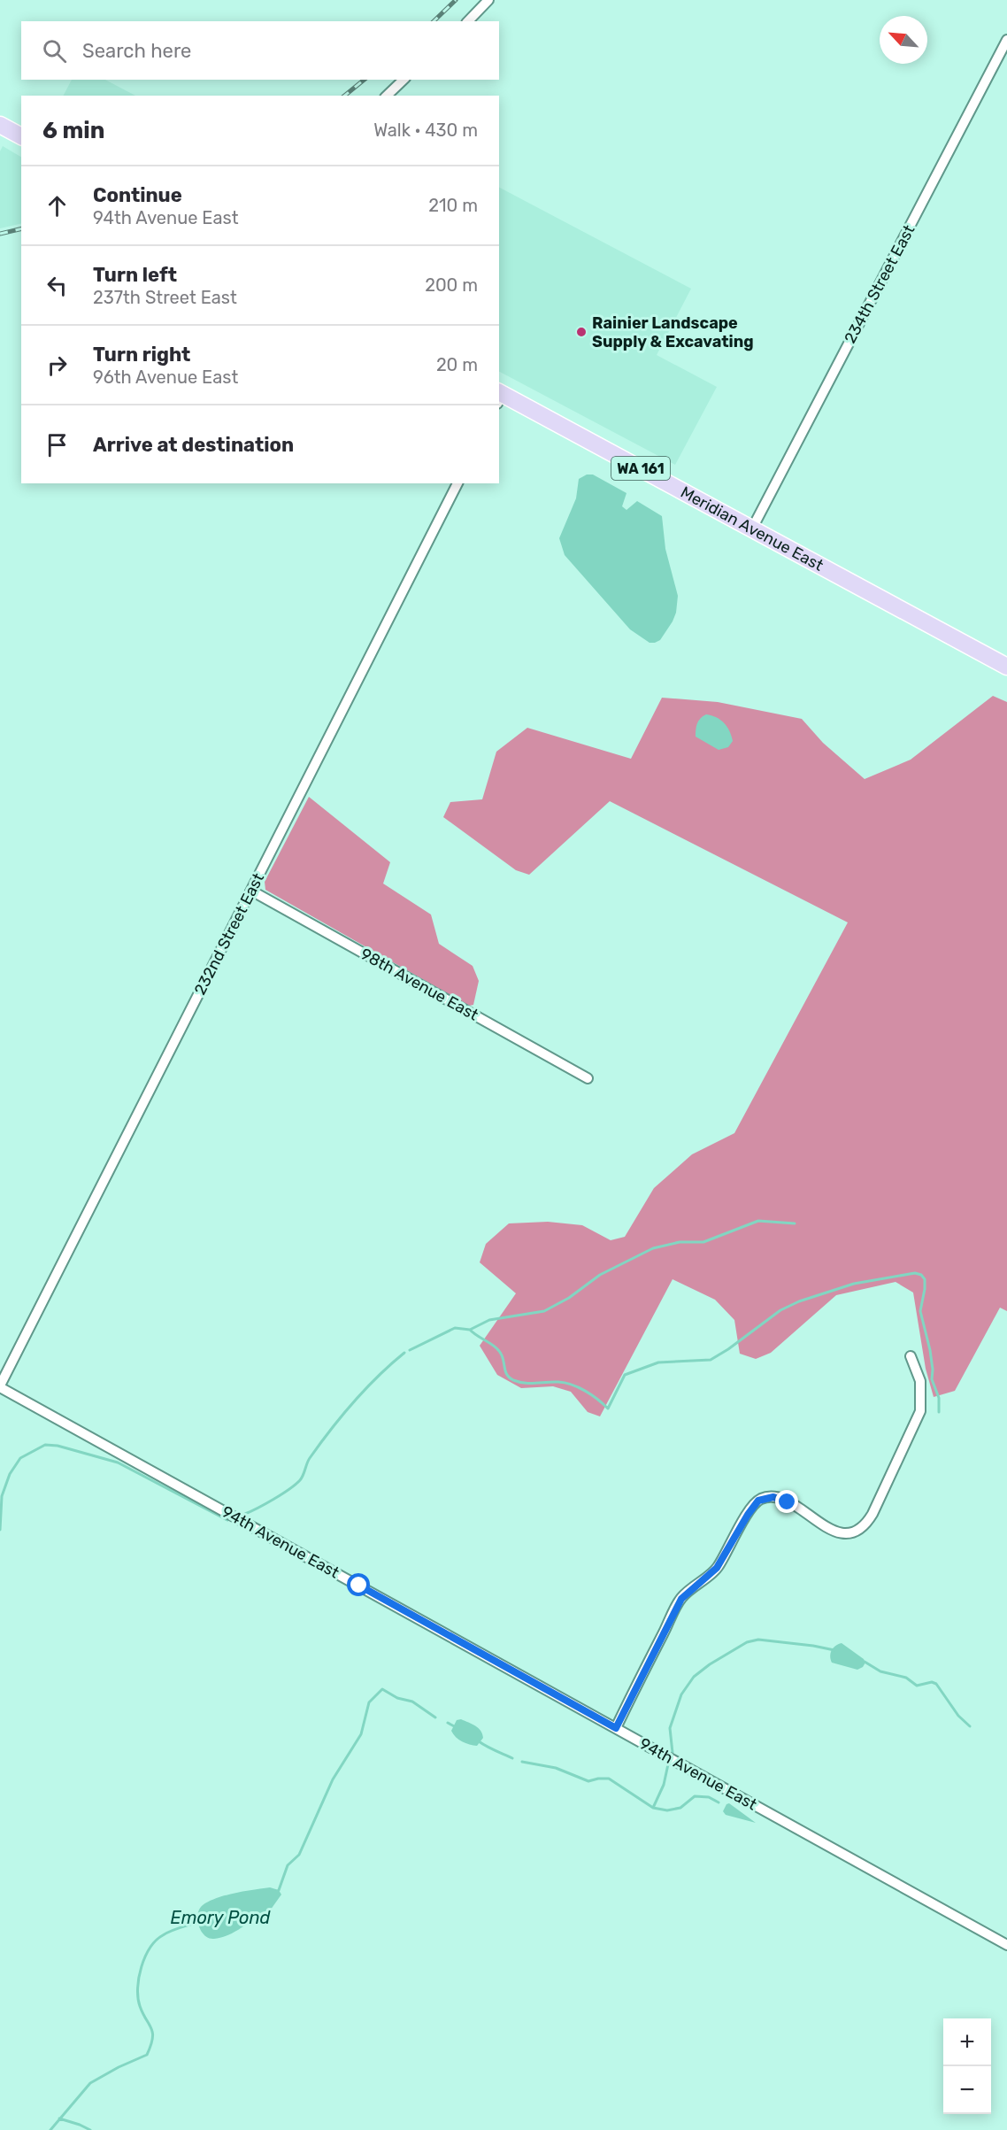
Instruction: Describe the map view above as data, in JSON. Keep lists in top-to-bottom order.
{
  "streets": {
    "main road": ["WA 161", "Meridian Avenue East"],
    "street": [
      "234th Street East",
      "232nd Street East",
      "98th Avenue East",
      "94th Avenue East"
    ]
  },
  "crossings": [
    ["234th Street East", "Meridian Avenue East"],
    ["232nd Street East", "98th Avenue East"],
    ["232nd Street East", "94th Avenue East"]
  ],
  "water": ["Emory Pond"],
  "places": ["Rainier Landscape Supply & Excavating"],
  "north": "top left",
  "page": {
    "search": "Search here",
    "heading": ["6 min", "Walk · 430 m"],
    "list": [
      ["Continue", "94th Avenue East", "210 m"],
      ["Turn left", "237th Street East", "200 m"],
      ["Turn right", "96th Avenue East", "20 m"],
      "Arrive at destination"
    ],
    "map_buttons": ["+", "−"]
  }
}
